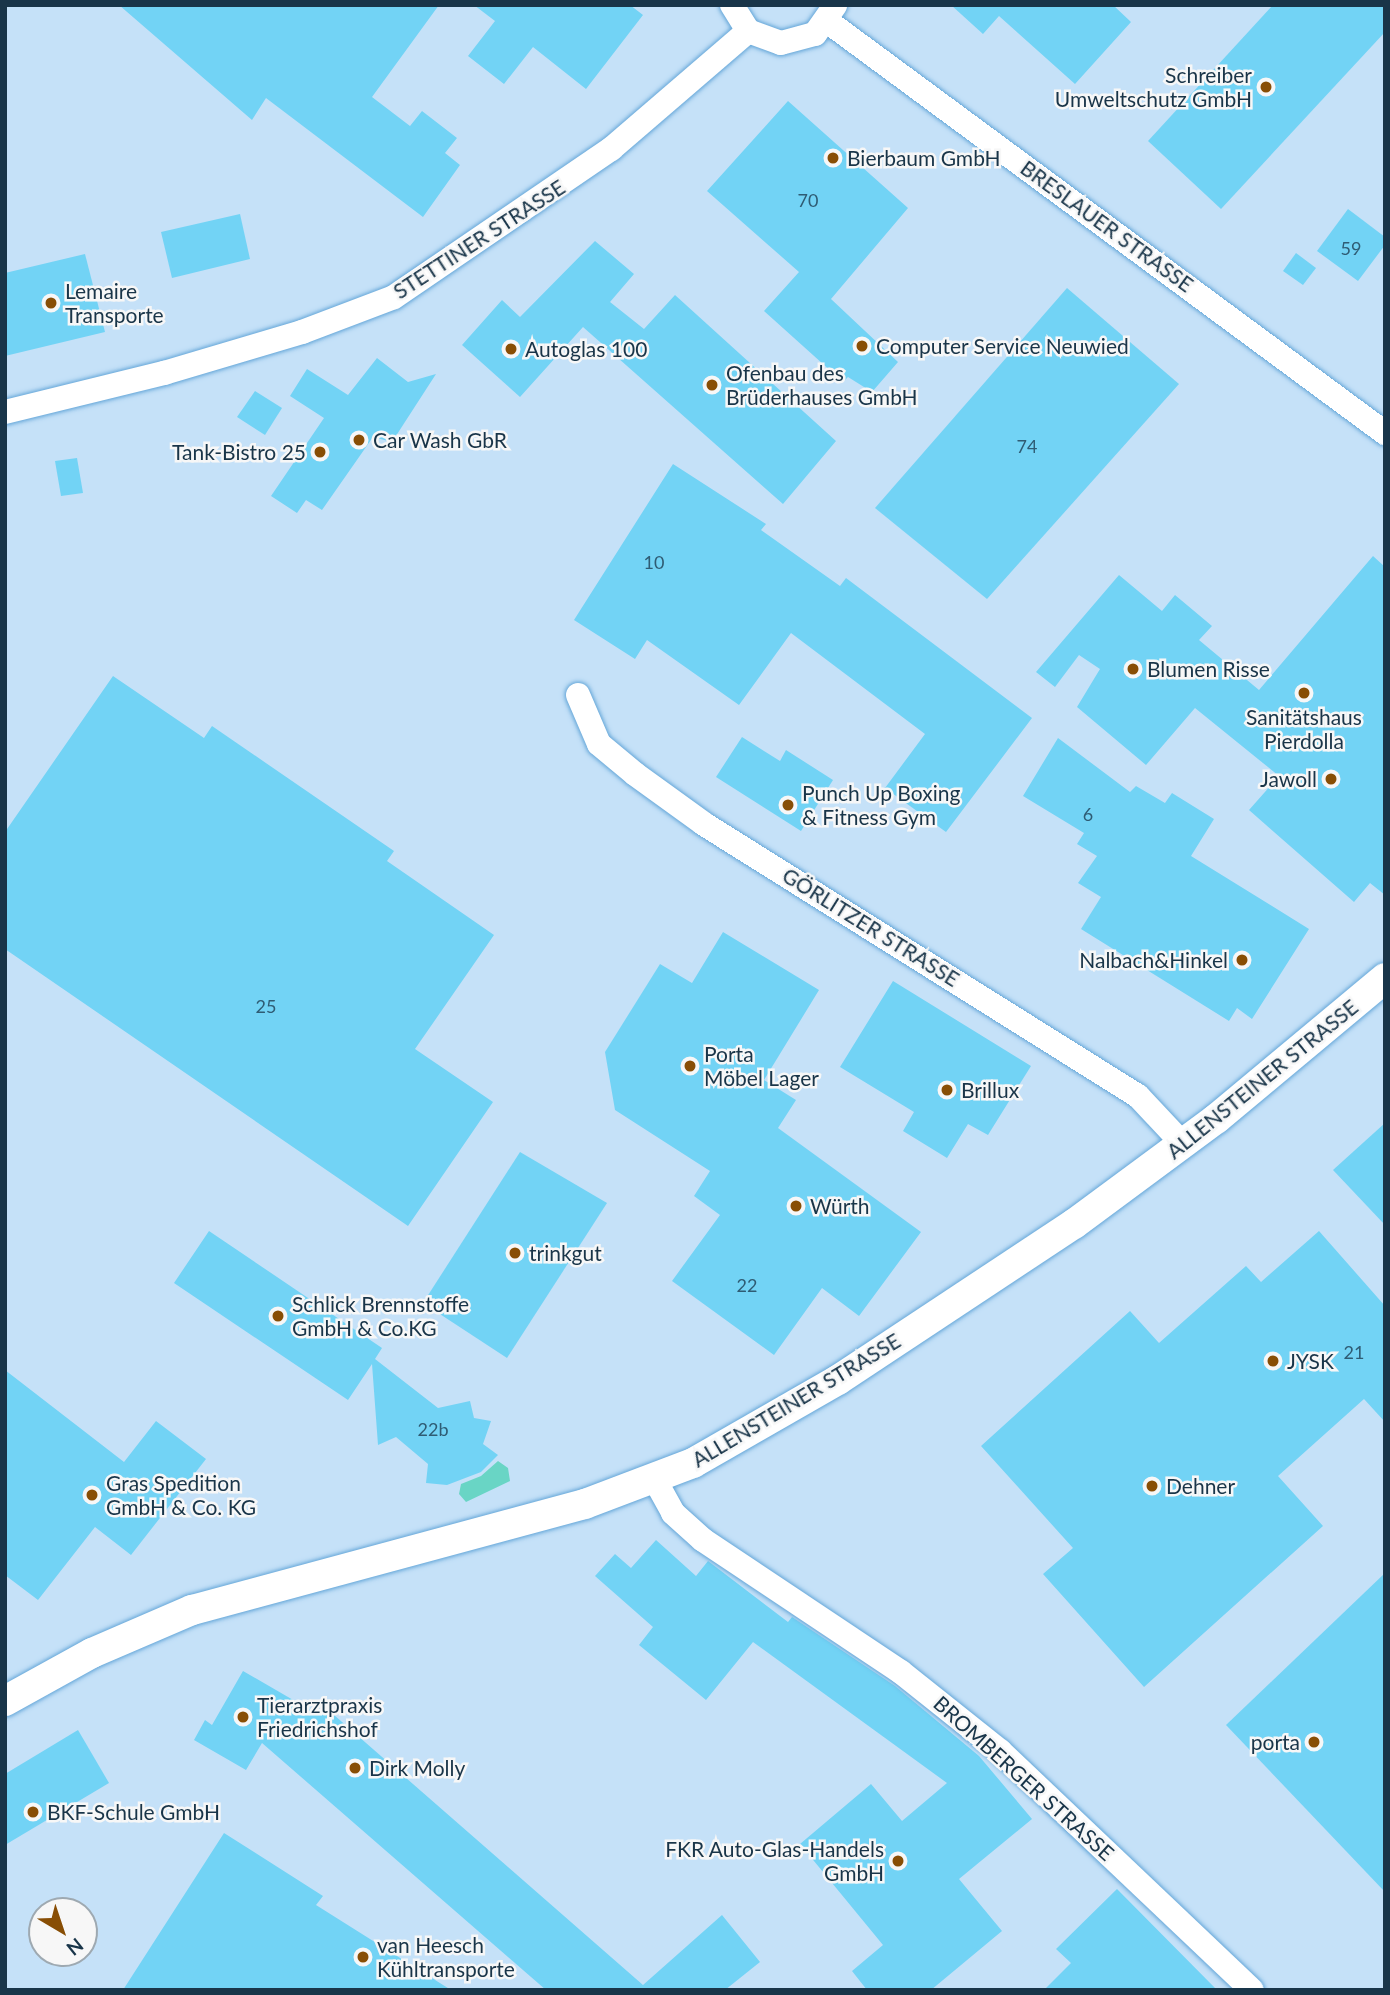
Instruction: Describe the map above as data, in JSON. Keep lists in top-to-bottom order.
{
  "streets": {
    "street": [
      "BRESLAUER STRASSE",
      "STETTINER STRASSE",
      "GÖRLITZER STRASSE",
      "ALLENSTEINER STRASSE",
      "BROMBERGER STRASSE"
    ]
  },
  "crossings": [
    ["GÖRLITZER STRASSE", "ALLENSTEINER STRASSE"],
    ["ALLENSTEINER STRASSE", "BROMBERGER STRASSE"]
  ],
  "places": [
    "Schreiber Umweltschutz GmbH",
    "Bierbaum GmbH",
    "Lemaire Transporte",
    "Computer Service Neuwied",
    "Autoglas 100",
    "Ofenbau des Brüderhauses GmbH",
    "Car Wash GbR",
    "Tank-Bistro 25",
    "Blumen Risse",
    "Sanitätshaus Pierdolla",
    "Jawoll",
    "Punch Up Boxing & Fitness Gym",
    "Nalbach&Hinkel",
    "Porta Möbel Lager",
    "Brillux",
    "Würth",
    "trinkgut",
    "Schlick Brennstoffe GmbH & Co.KG",
    "JYSK",
    "Dehner",
    "Gras Spedition GmbH & Co. KG",
    "Tierarztpraxis Friedrichshof",
    "porta",
    "Dirk Molly",
    "BKF-Schule GmbH",
    "FKR Auto-Glas-Handels GmbH",
    "van Heesch Kühltransporte"
  ],
  "house_numbers": [
    "70",
    "59",
    "74",
    "10",
    "6",
    "25",
    "22",
    "21",
    "22b"
  ],
  "north": "bottom right"
}
